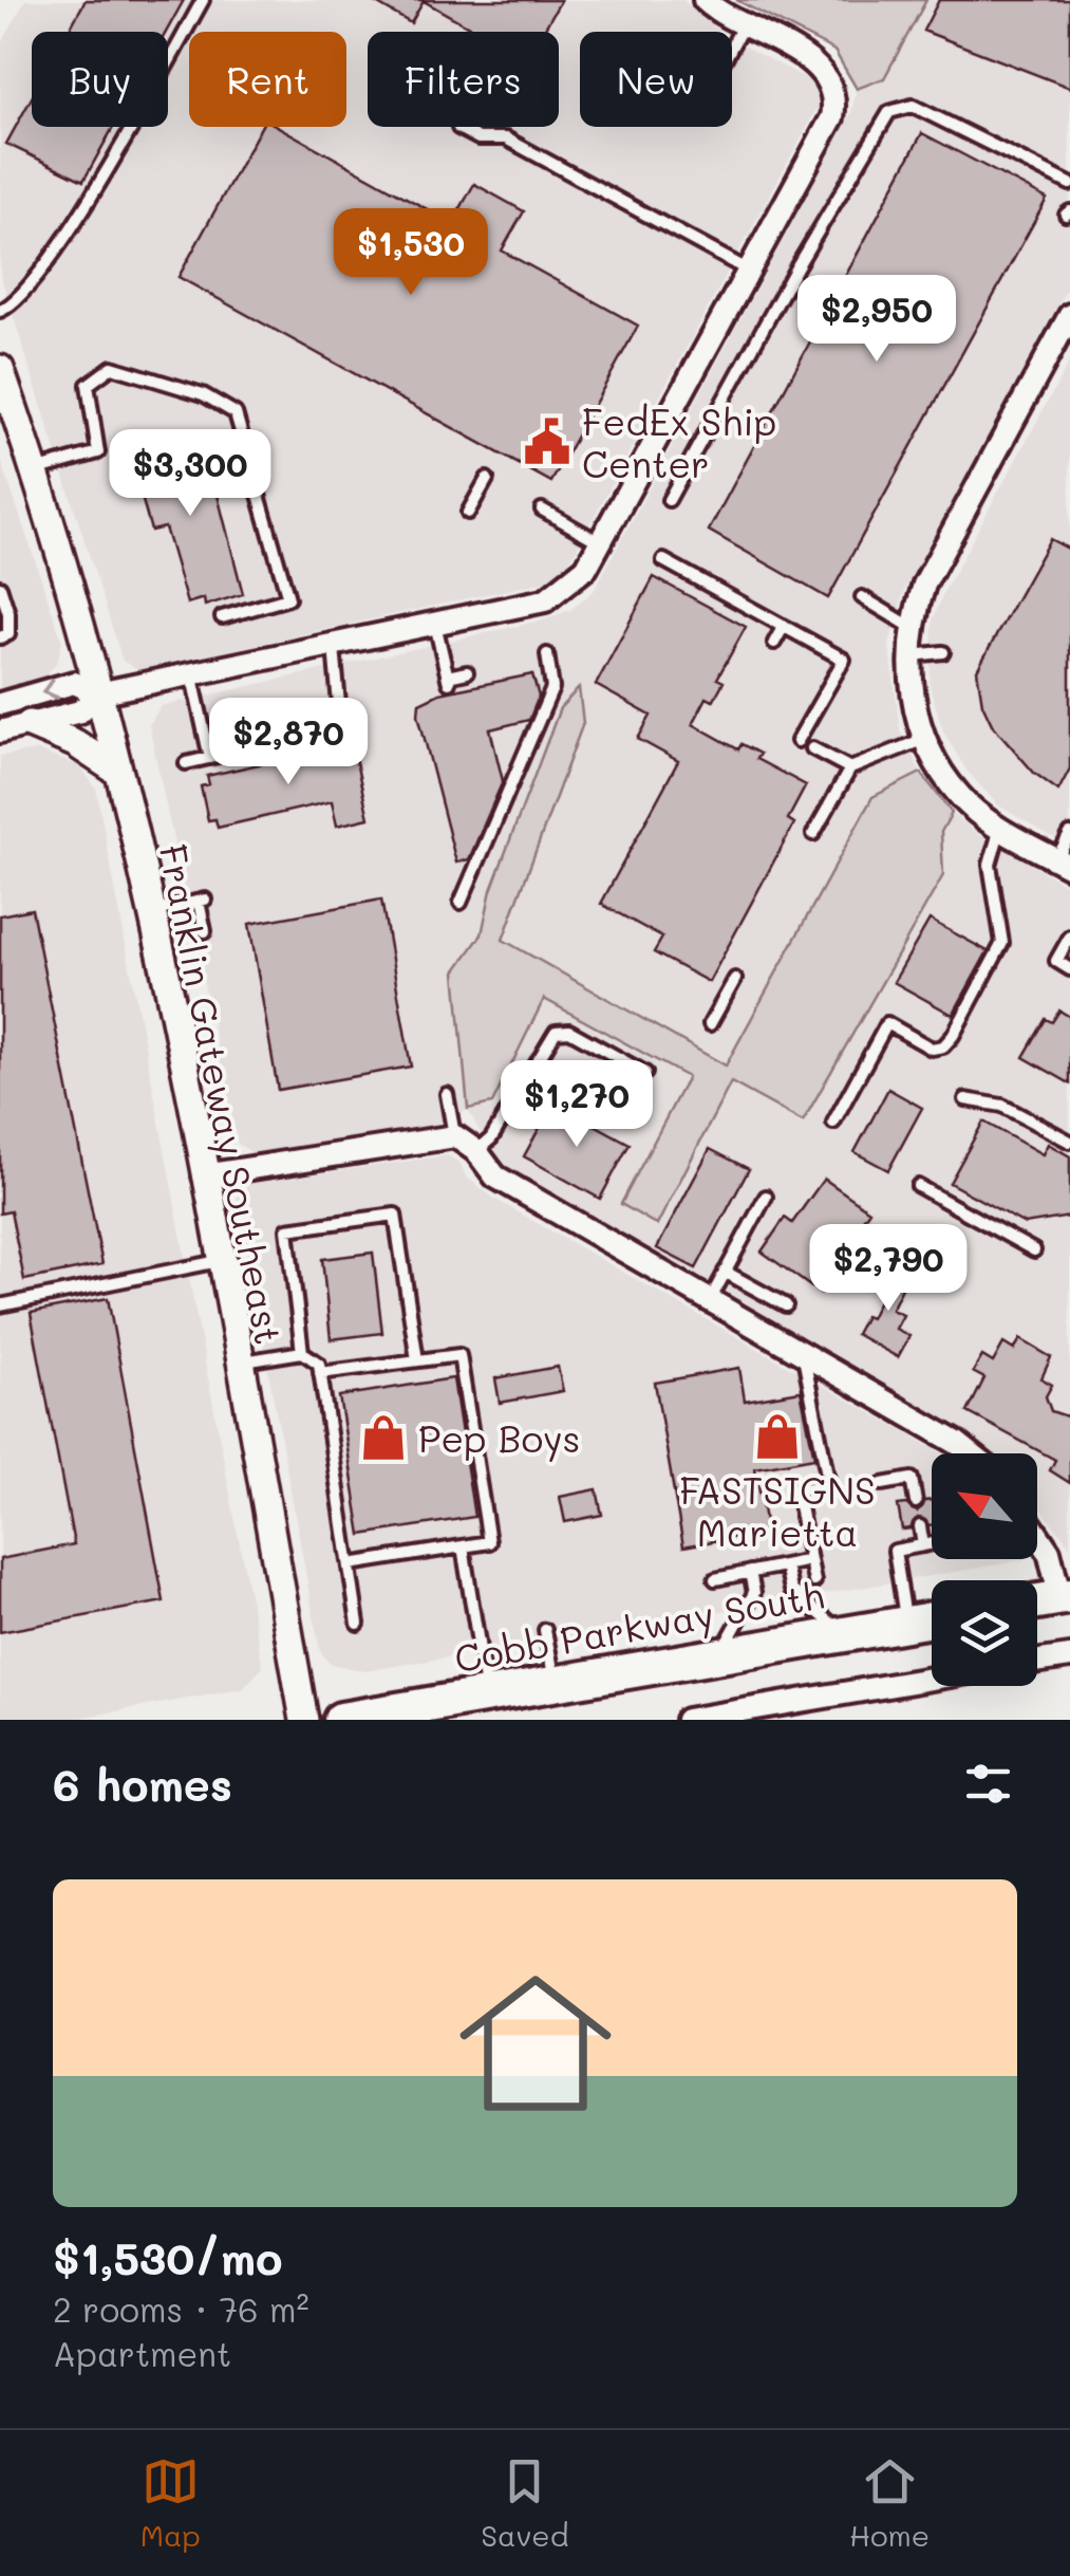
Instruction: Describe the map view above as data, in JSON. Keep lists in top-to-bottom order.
{
  "streets": {
    "main road": ["Cobb Parkway South"],
    "street": ["Franklin Gateway Southeast"]
  },
  "places": {
    "public building": ["FedEx Ship Center"],
    "shop": ["FASTSIGNS Marietta", "Pep Boys"]
  },
  "north": "top left",
  "page": {
    "chip": [
      "Buy",
      "Rent",
      "Filters",
      "New"
    ],
    "price": [
      "$1,530",
      "$2,950",
      "$3,300",
      "$2,870",
      "$1,270",
      "$2,790"
    ],
    "heading": "6 homes",
    "list": [
      {
        "name": "$1,530/mo",
        "note": "2 rooms · 76 m² · Apartment"
      }
    ],
    "tabs": ["Map", "Saved", "Home"]
  }
}
